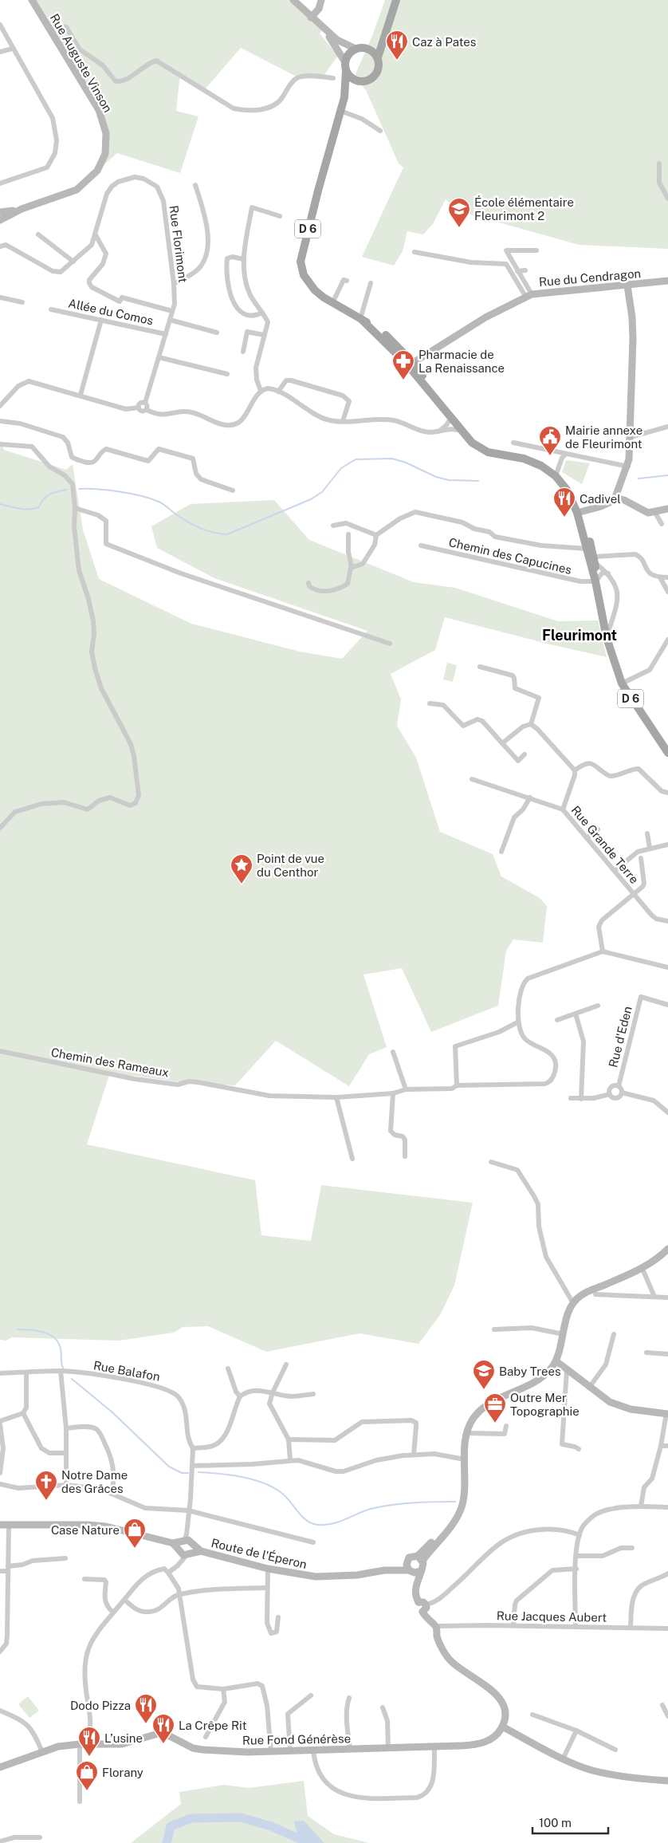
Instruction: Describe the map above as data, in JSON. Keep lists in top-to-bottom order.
{
  "streets": {
    "main road": [
      "Rue Auguste Vinson",
      "D 6",
      "Rue du Cendragon",
      "Route de l'Éperon",
      "Rue Fond Générèse"
    ],
    "street": [
      "Rue Florimont",
      "Allée du Comos",
      "Chemin des Capucines",
      "Rue Grande Terre",
      "Rue d'Eden",
      "Chemin des Rameaux",
      "Rue Balafon",
      "Rue Jacques Aubert"
    ]
  },
  "crossings": [
    ["D 6", "Rue du Cendragon"],
    ["D 6", "Chemin des Capucines"],
    ["Rue Florimont", "Allée du Comos"],
    ["Rue Balafon", "Route de l'Éperon"]
  ],
  "districts": ["Fleurimont"],
  "places": {
    "restaurant": [
      "Caz à Pates",
      "Cadivel",
      "Dodo Pizza",
      "La Crêpe Rit",
      "L’usine"
    ],
    "school or university": ["École élémentaire Fleurimont 2", "Baby Trees"],
    "pharmacy": ["Pharmacie de La Renaissance"],
    "public building": ["Mairie annexe de Fleurimont"],
    "place": ["Point de vue du Centhor"],
    "office": ["Outre Mer Topographie"],
    "church": ["Notre Dame des Grâces"],
    "shop": ["Case Nature", "Florany"]
  },
  "scale_bar": "100 m"
}
